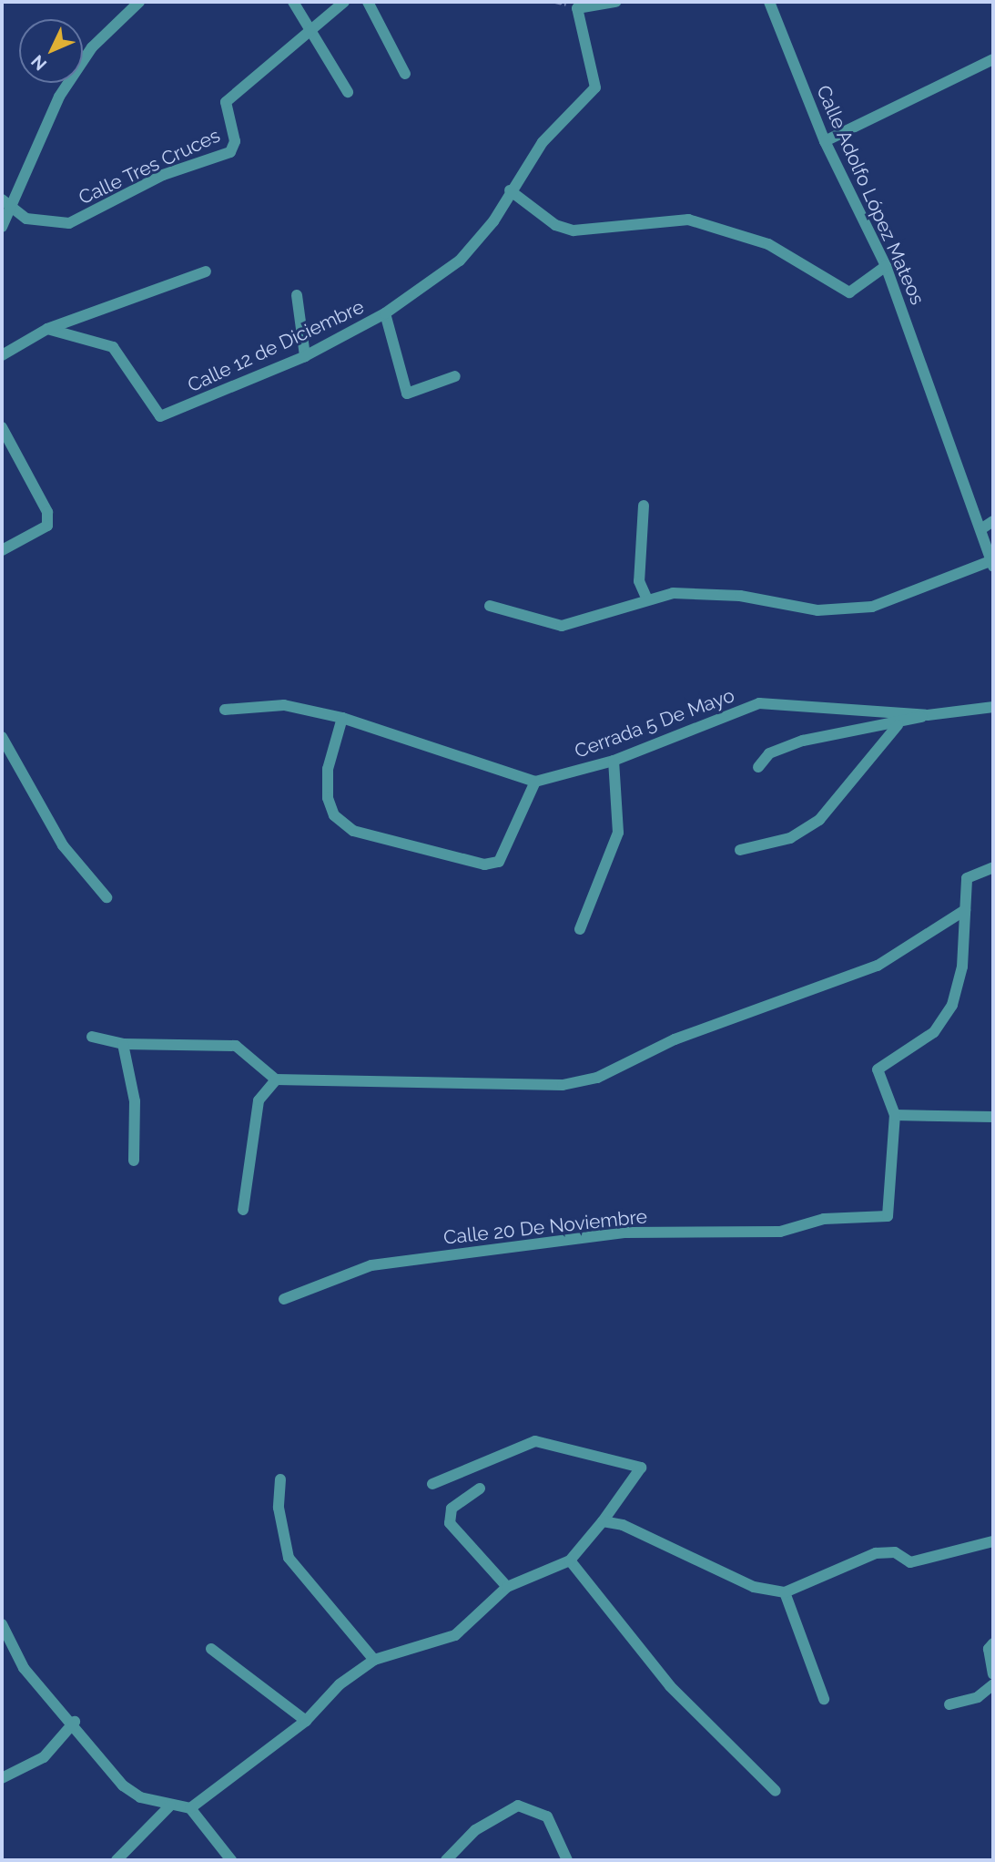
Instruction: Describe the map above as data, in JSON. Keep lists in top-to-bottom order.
{
  "streets": {
    "street": [
      "Calle Tres Cruces",
      "Calle Adolfo López Mateos",
      "Calle 12 de Diciembre",
      "Cerrada 5 De Mayo",
      "Calle 20 De Noviembre"
    ]
  },
  "north": "bottom left"
}
